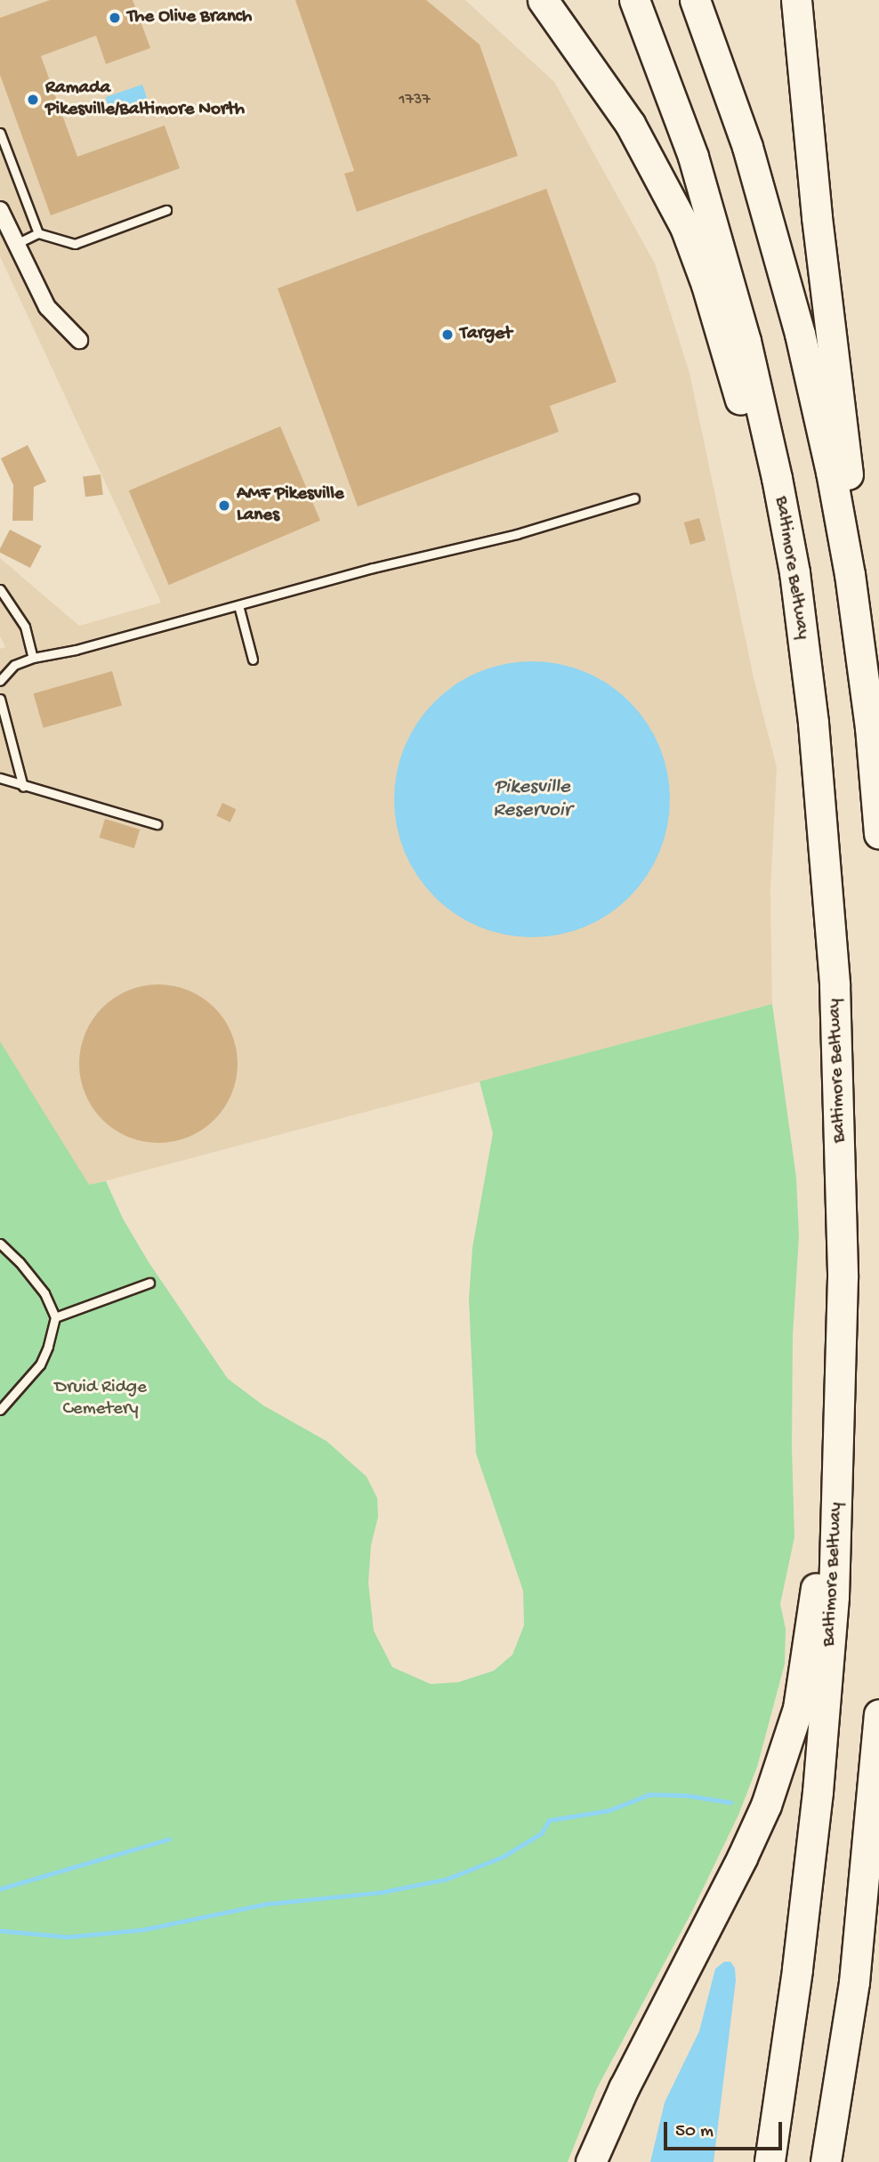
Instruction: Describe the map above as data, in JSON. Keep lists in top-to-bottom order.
{
  "streets": {
    "highway": ["Baltimore Beltway"]
  },
  "water": ["Pikesville Reservoir"],
  "parks": ["Druid Ridge Cemetery"],
  "places": [
    "The Olive Branch",
    "Ramada Pikesville/Baltimore North",
    "Target",
    "AMF Pikesville Lanes"
  ],
  "house_numbers": ["1737"],
  "scale_bar": "50 m"
}
